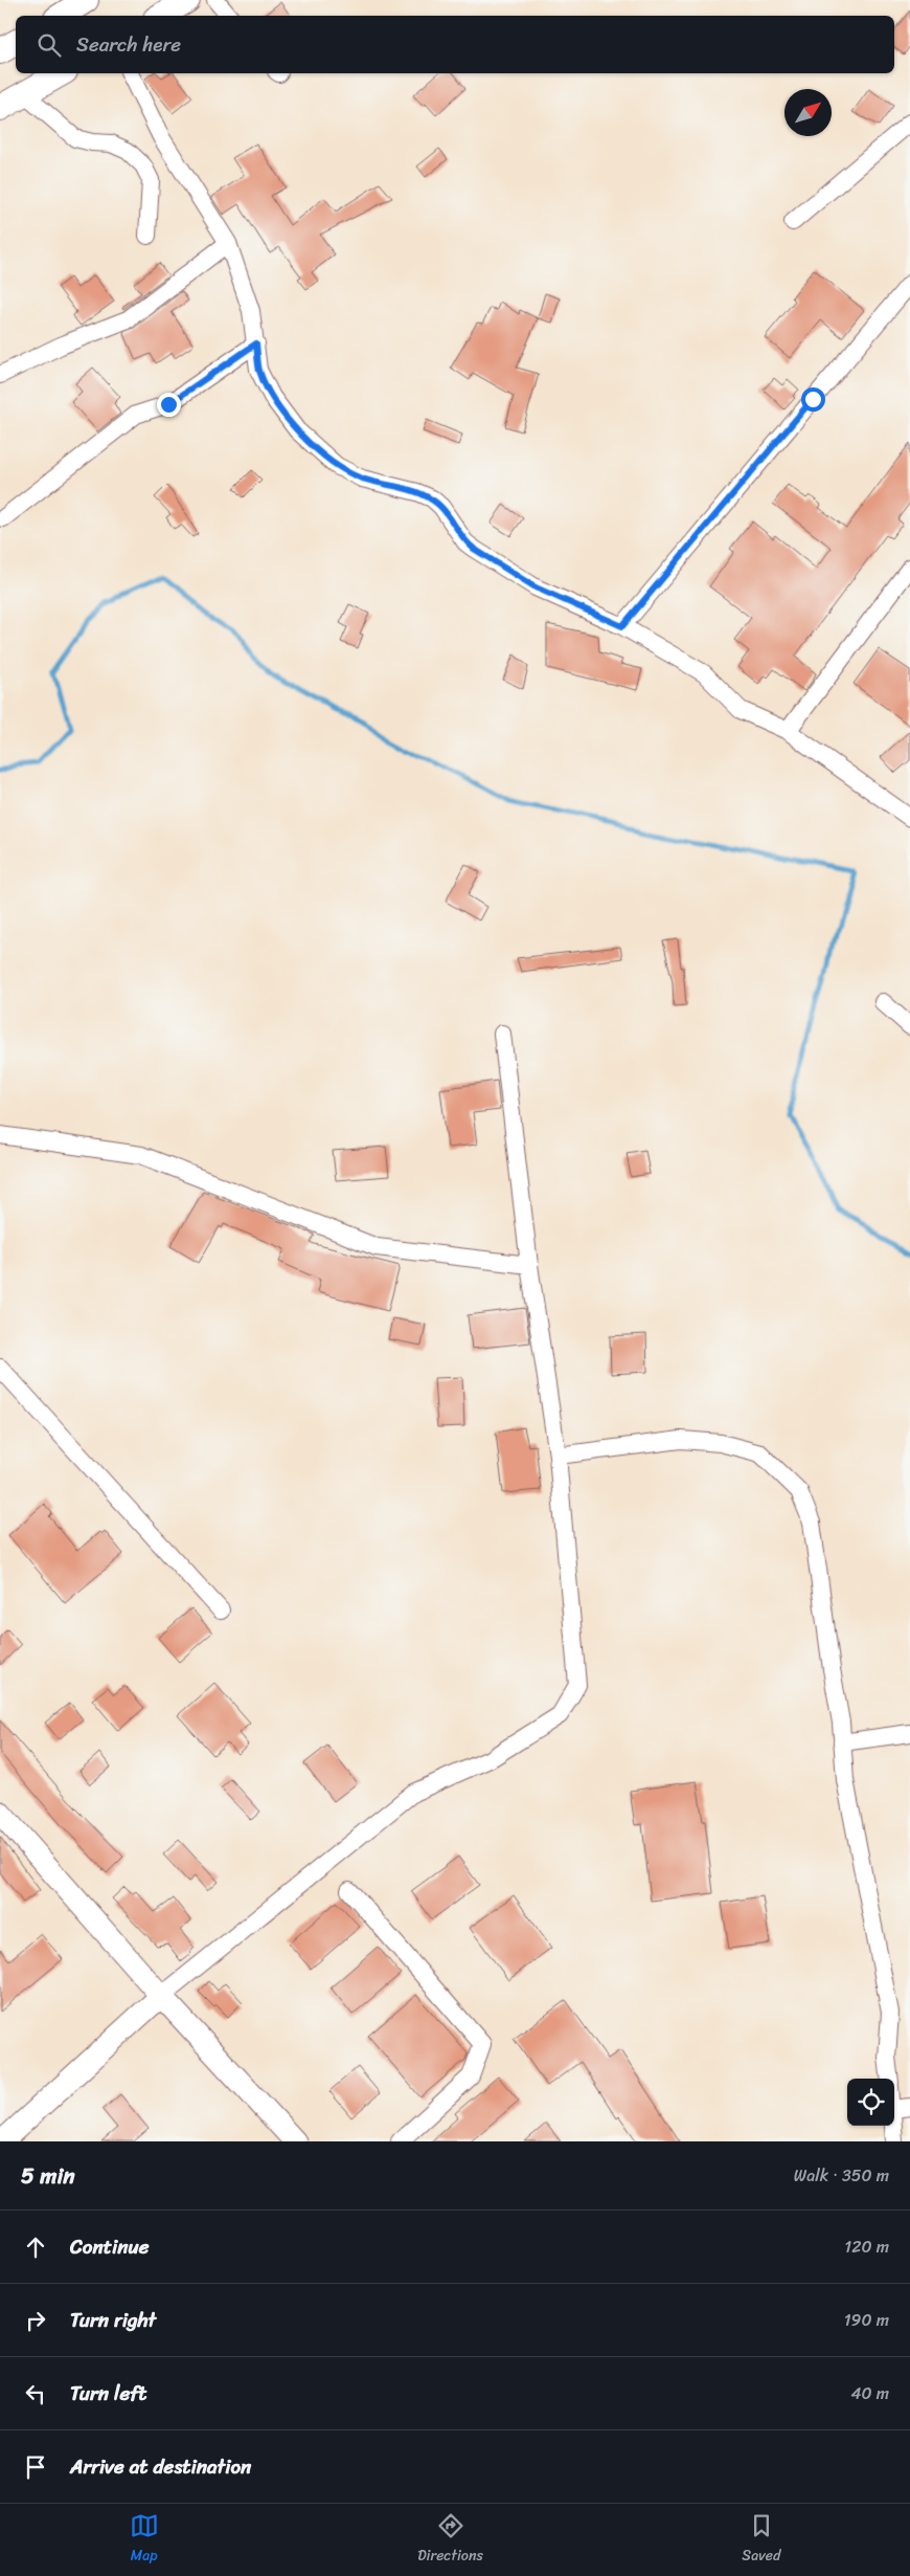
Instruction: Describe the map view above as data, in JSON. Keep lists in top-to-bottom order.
{
  "north": "top right",
  "page": {
    "search": "Search here",
    "heading": ["5 min", "Walk · 350 m"],
    "list": [
      ["Continue", "120 m"],
      ["Turn right", "190 m"],
      ["Turn left", "40 m"],
      "Arrive at destination"
    ],
    "nav": ["Map", "Directions", "Saved"]
  }
}
